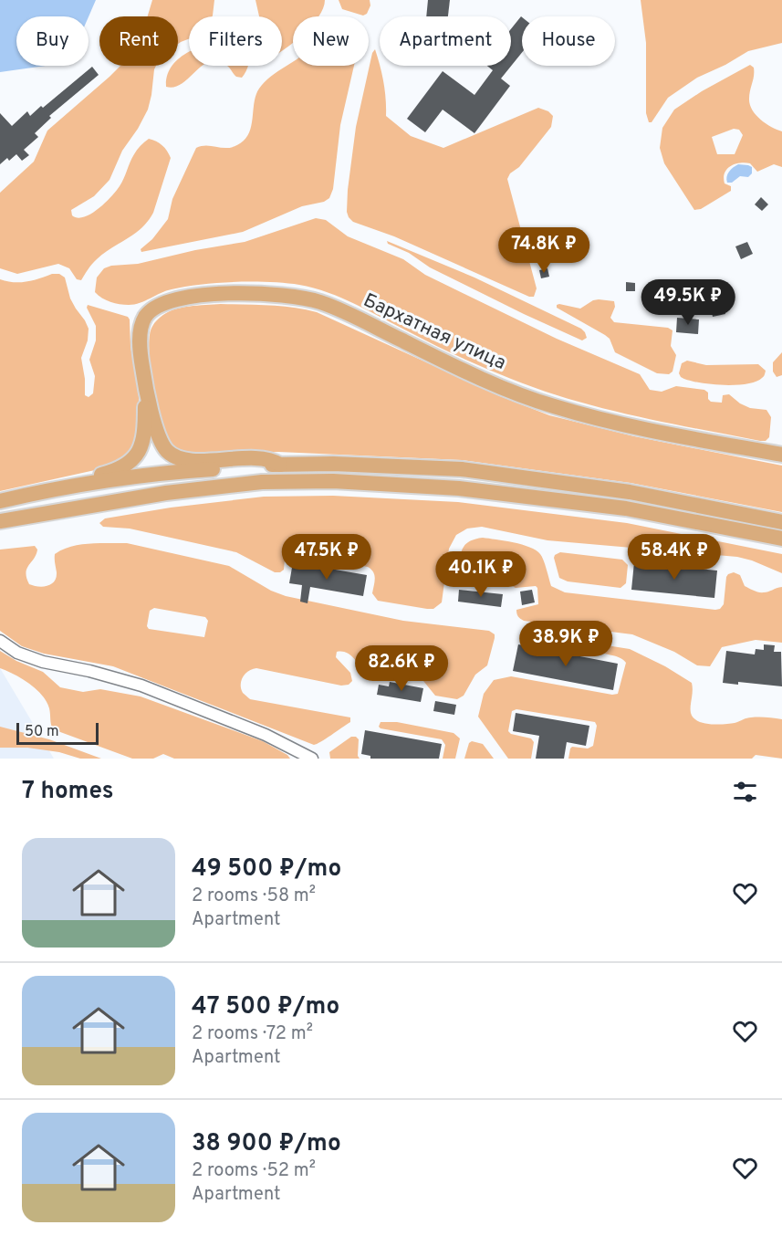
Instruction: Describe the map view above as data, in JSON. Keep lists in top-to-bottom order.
{
  "streets": {
    "main road": ["Бархатная улица"]
  },
  "scale_bar": "50 m",
  "page": {
    "chip": [
      "Buy",
      "Rent",
      "Filters",
      "New",
      "Apartment",
      "House"
    ],
    "price": [
      "74.8K ₽",
      "49.5K ₽",
      "47.5K ₽",
      "58.4K ₽",
      "40.1K ₽",
      "38.9K ₽",
      "82.6K ₽"
    ],
    "scale": "50 m",
    "heading": "7 homes",
    "list": [
      {
        "name": "49 500 ₽/mo",
        "note": "2 rooms · 58 m² · Apartment"
      },
      {
        "name": "47 500 ₽/mo",
        "note": "2 rooms · 72 m² · Apartment"
      },
      {
        "name": "38 900 ₽/mo",
        "note": "2 rooms · 52 m² · Apartment"
      }
    ]
  }
}
